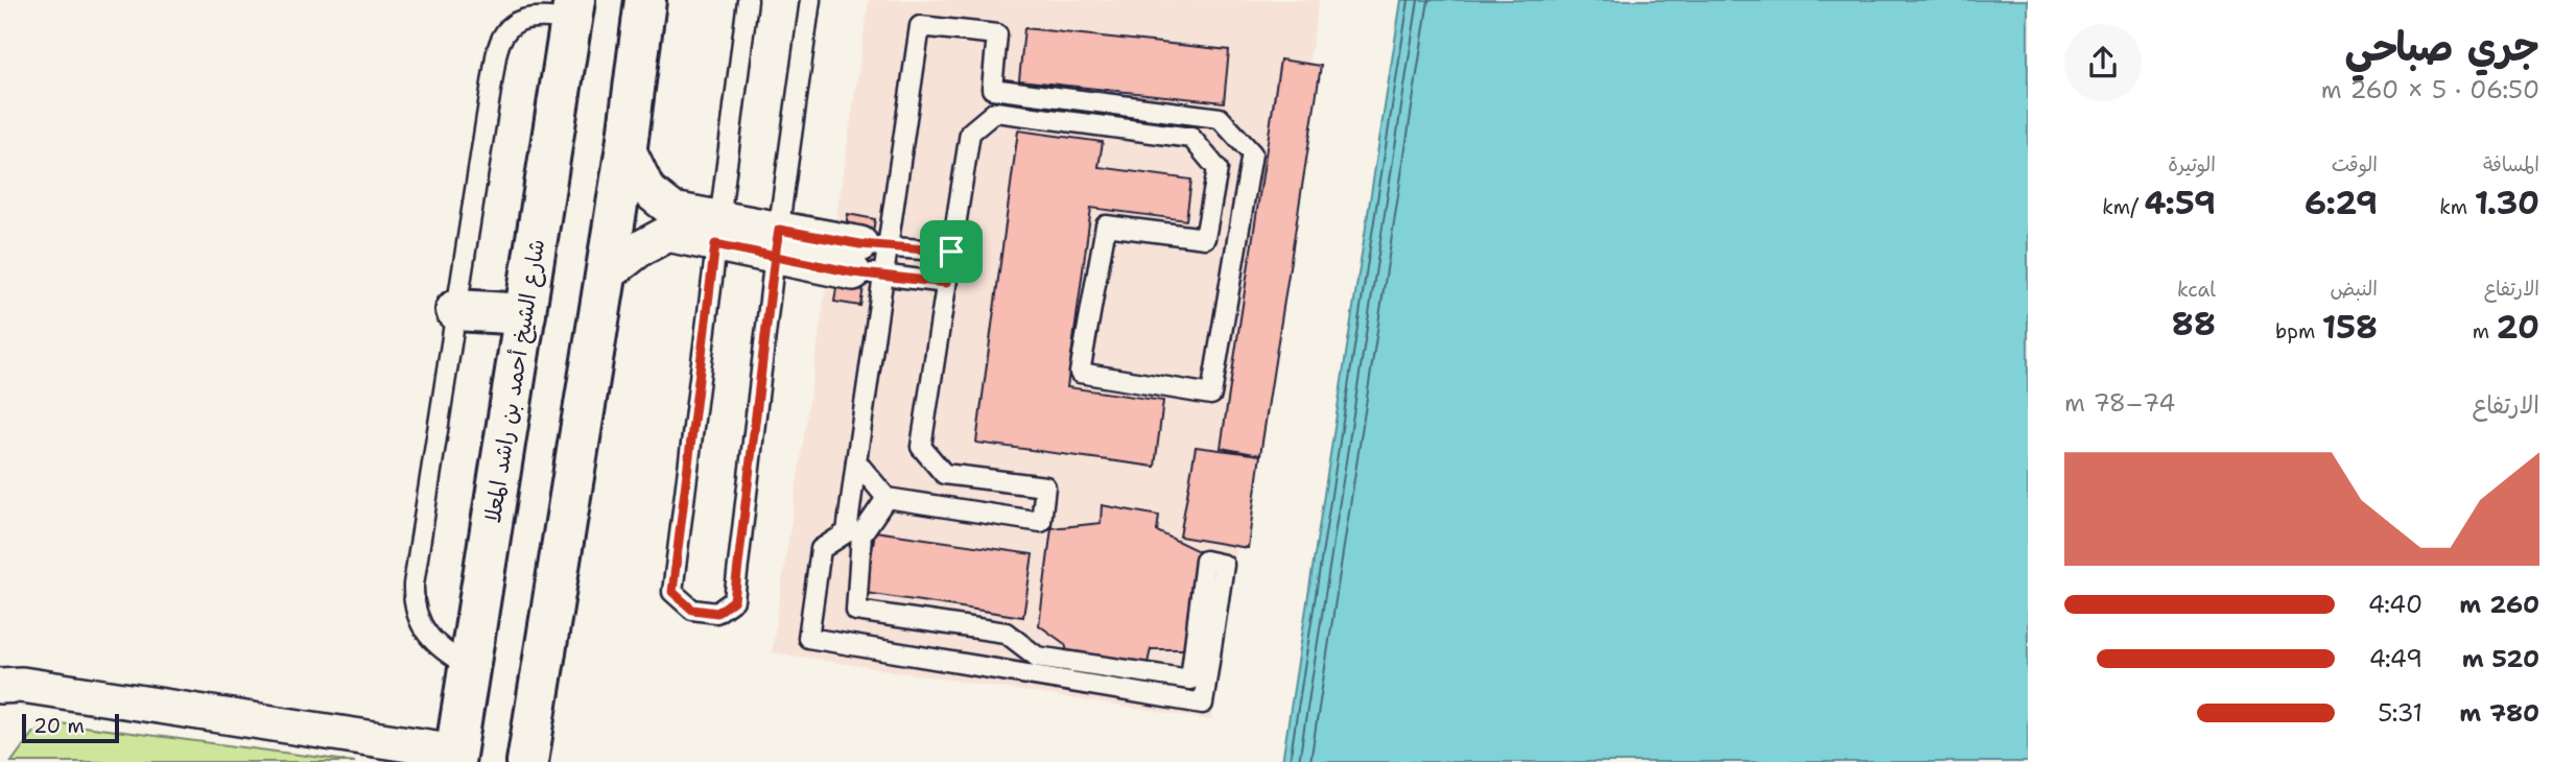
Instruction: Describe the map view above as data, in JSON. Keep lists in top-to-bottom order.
{
  "streets": {
    "main road": ["شارع الشيخ أحمد بن راشد المعلا"]
  },
  "scale_bar": "20 m",
  "page": {
    "heading": ["جري صباحي", "06:50 · 5 × 260 m"],
    "stats": [
      ["المسافة", "1.30 km"],
      ["الوقت", "6:29"],
      ["الوتيرة", "4:59 /km"],
      ["الارتفاع", "20 m"],
      ["النبض", "158 bpm"],
      ["kcal", "88"]
    ],
    "chart": ["الارتفاع", "74–78 m"],
    "list": [
      {
        "name": "260 m",
        "note": "4:40"
      },
      {
        "name": "520 m",
        "note": "4:49"
      },
      {
        "name": "780 m",
        "note": "5:31"
      }
    ],
    "scale": "20 m"
  }
}
